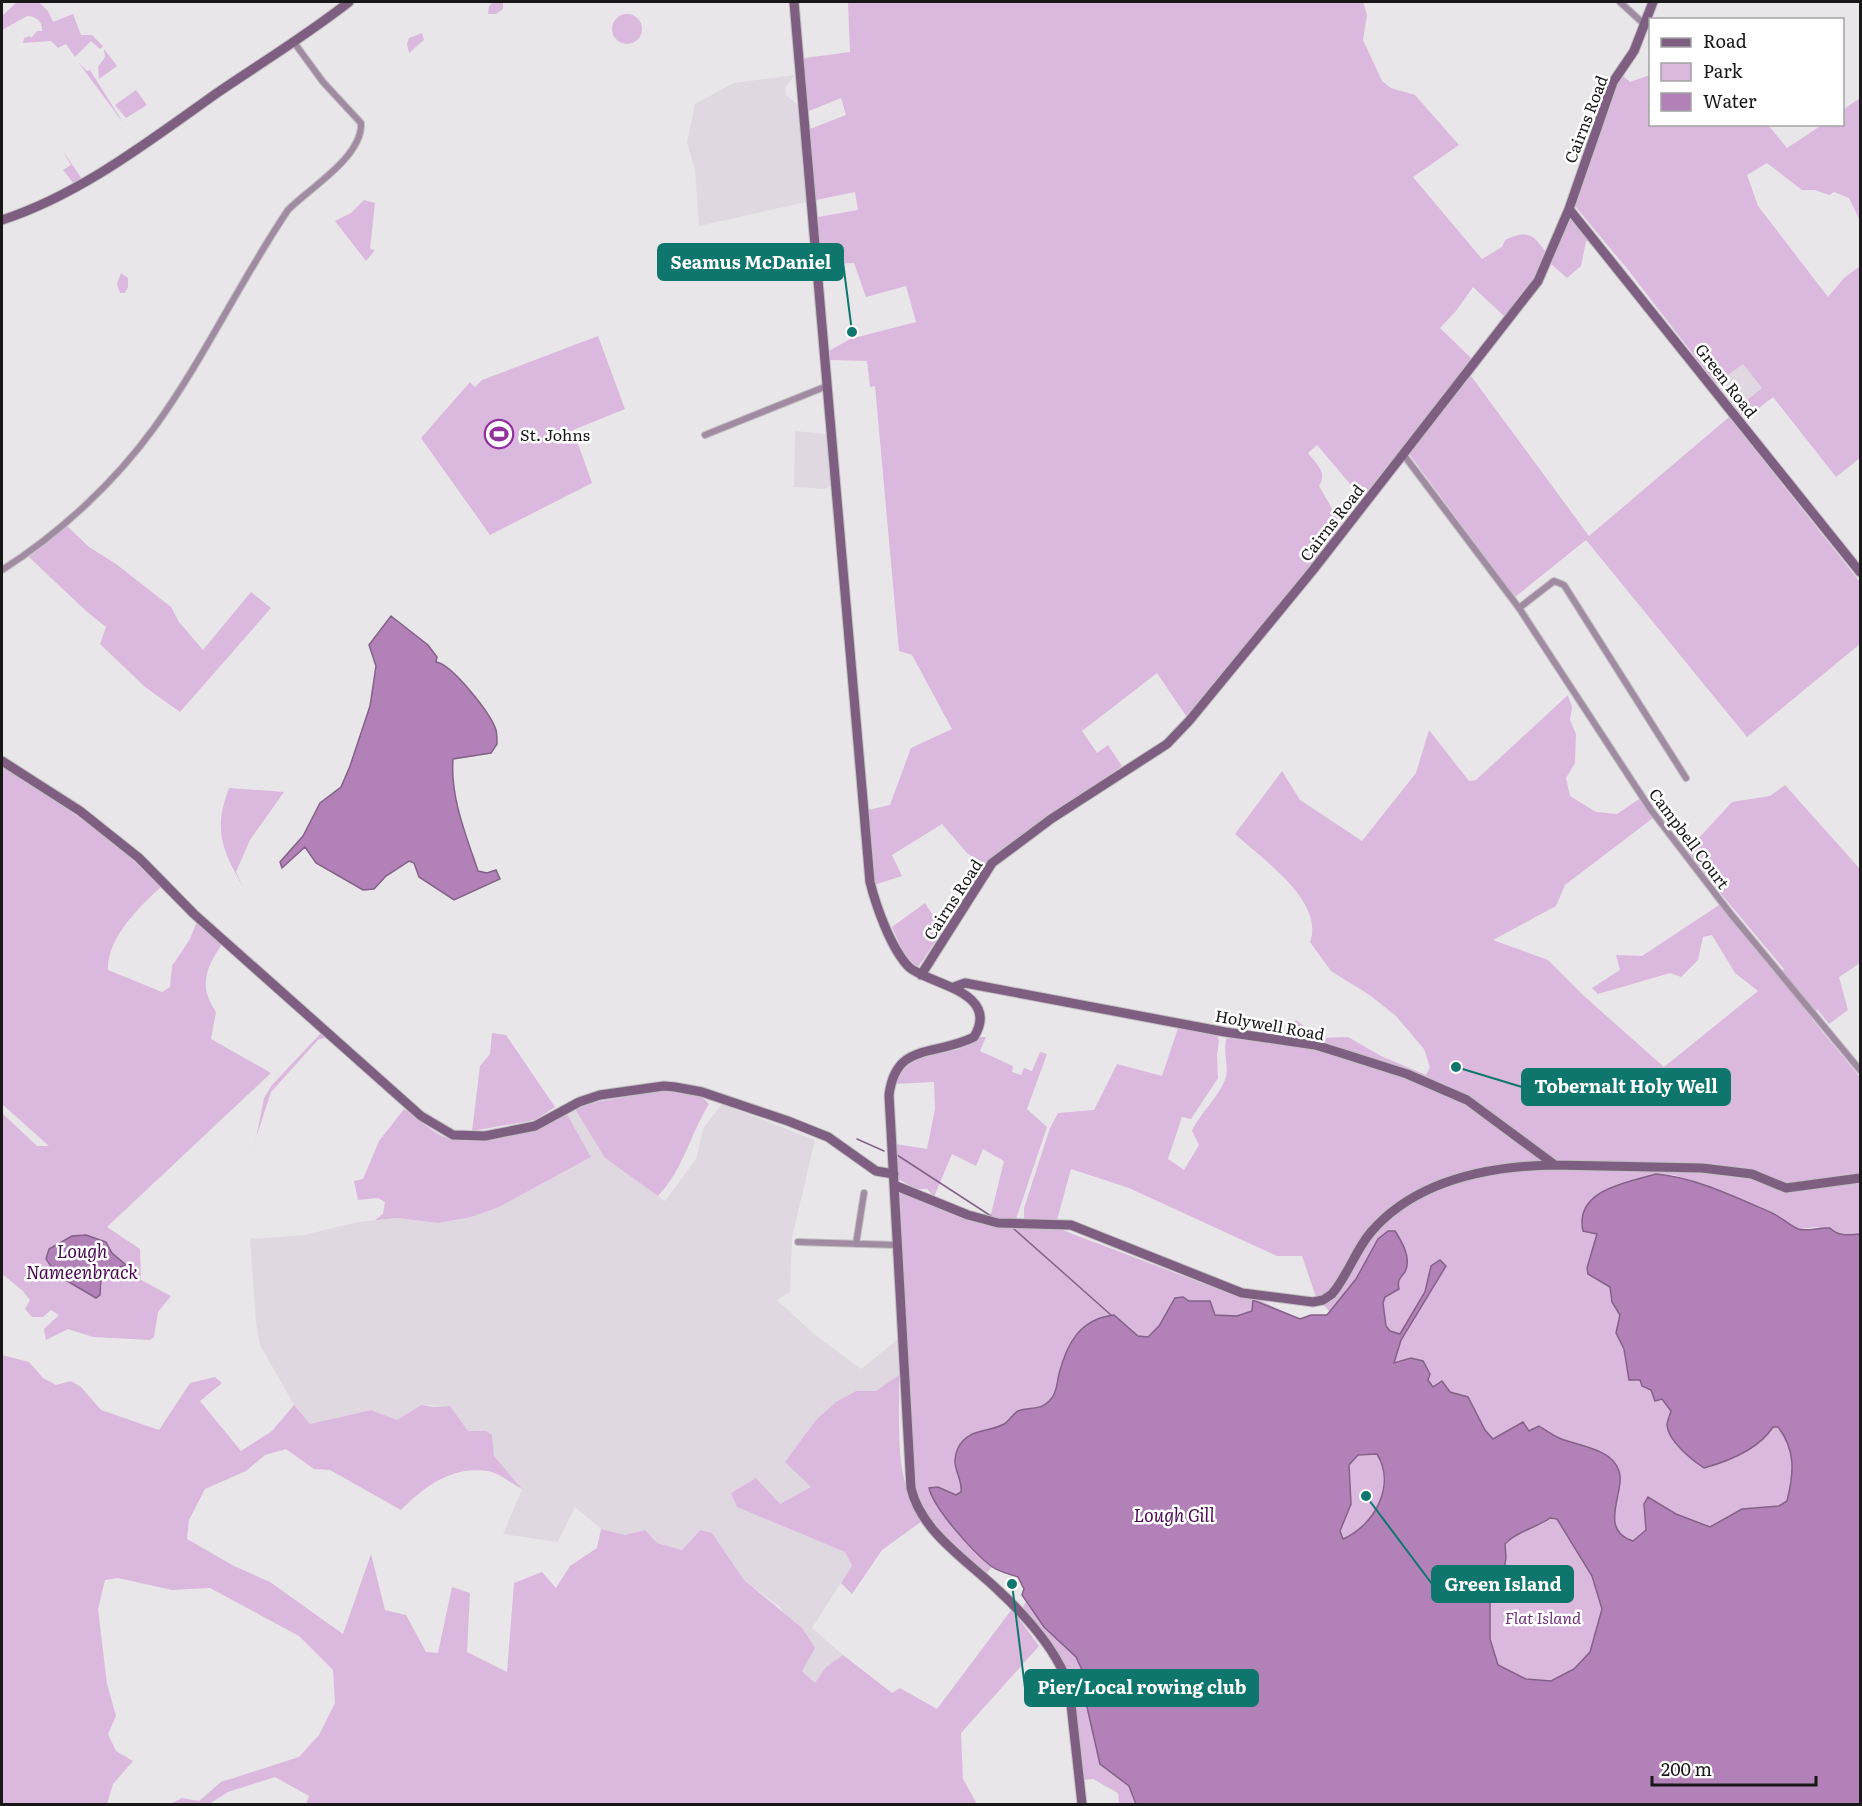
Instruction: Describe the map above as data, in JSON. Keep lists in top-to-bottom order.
{
  "streets": {
    "street": [
      "Cairns Road",
      "Green Road",
      "Campbell Court",
      "Holywell Road"
    ]
  },
  "crossings": [
    ["Cairns Road", "Green Road"],
    ["Cairns Road", "Campbell Court"]
  ],
  "water": ["Lough Nameenbrack", "Lough Gill"],
  "parks": ["Flat Island"],
  "places": {
    "other": [
      "Seamus McDaniel",
      "Tobernalt Holy Well",
      "Green Island",
      "Pier/Local rowing club"
    ],
    "sports": ["St. Johns"]
  },
  "legend": ["Road", "Park", "Water"],
  "scale_bar": "200 m"
}
